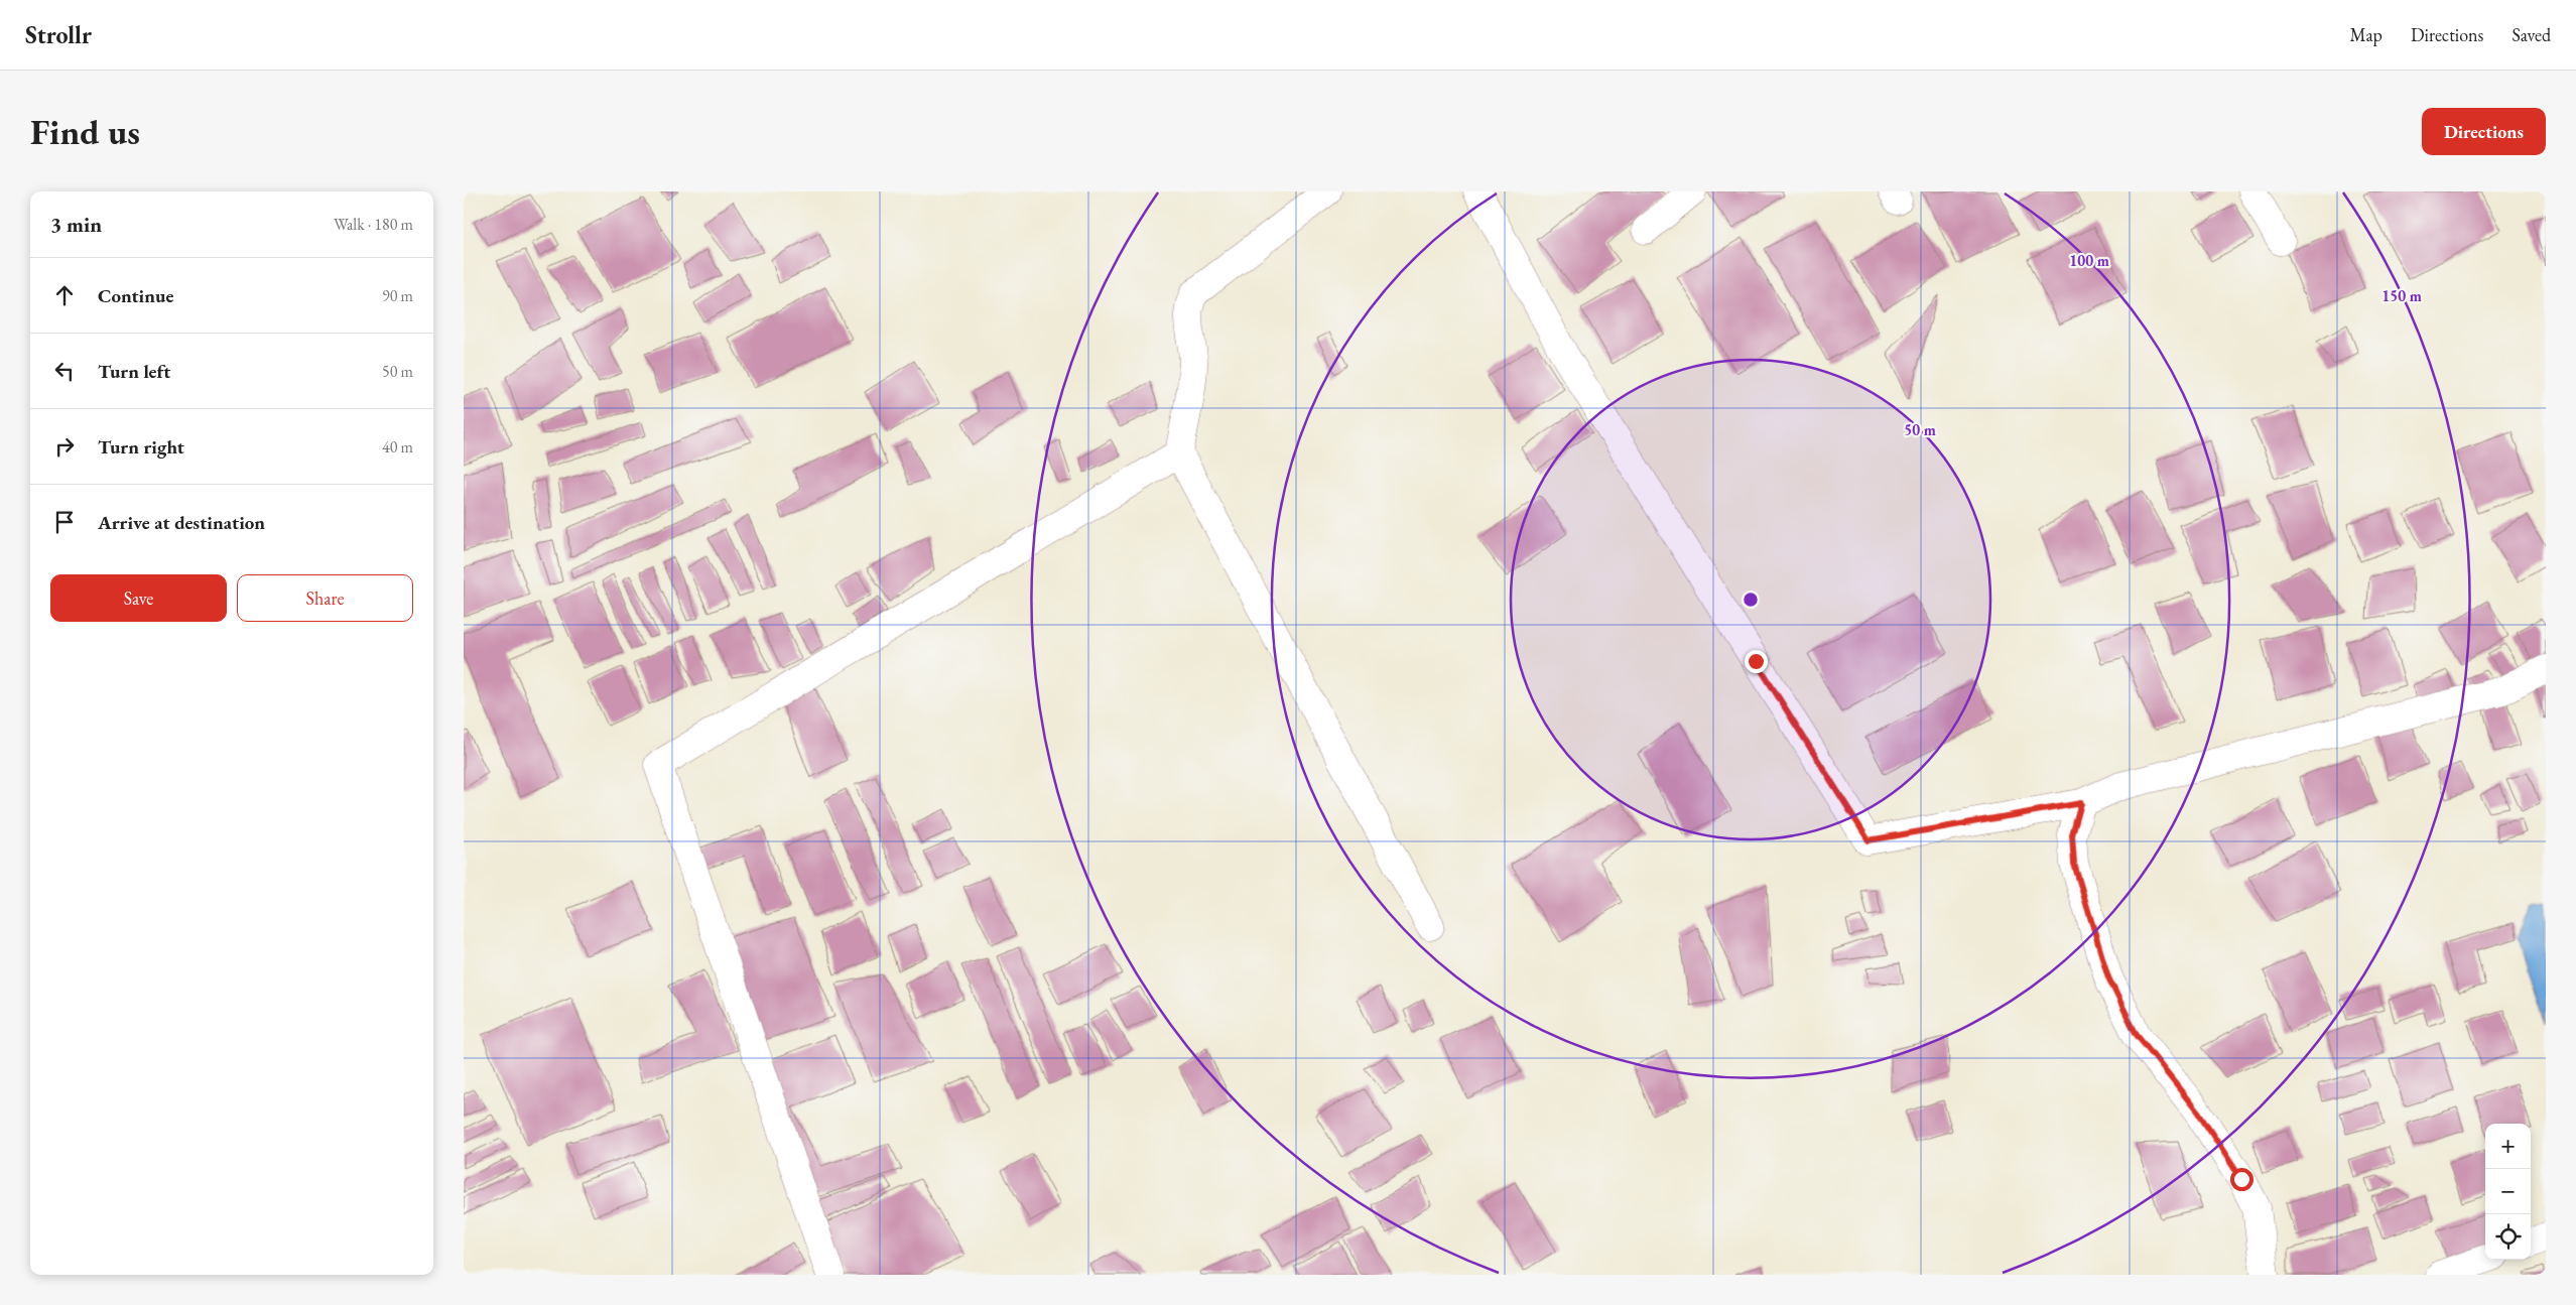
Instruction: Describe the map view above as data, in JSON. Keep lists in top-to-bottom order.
{
  "page": {
    "header": "Strollr",
    "nav": ["Map", "Directions", "Saved"],
    "buttons": [
      "Directions",
      ["Save", "Share"]
    ],
    "title": "Find us",
    "heading": ["3 min", "Walk · 180 m"],
    "list": [
      ["Continue", "90 m"],
      ["Turn left", "50 m"],
      ["Turn right", "40 m"],
      "Arrive at destination"
    ],
    "map_buttons": ["+", "−"]
  },
  "rings": ["100 m", "150 m", "50 m"]
}
